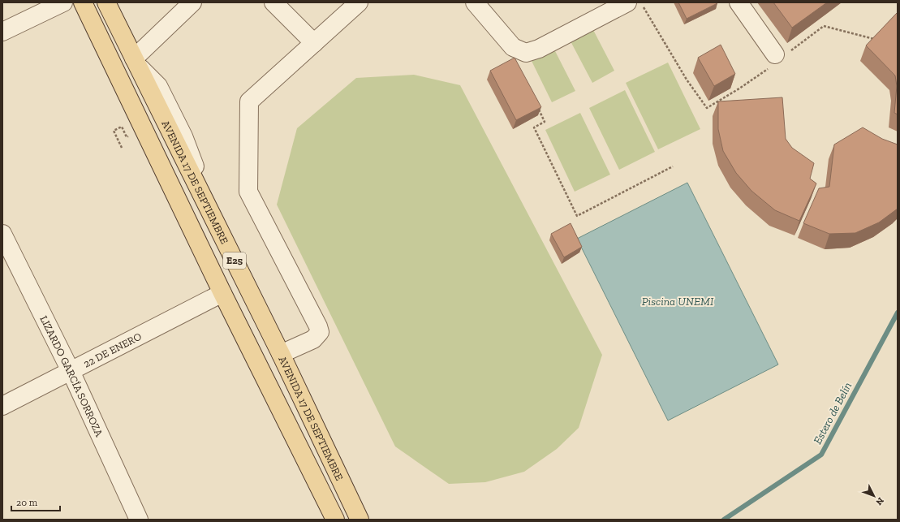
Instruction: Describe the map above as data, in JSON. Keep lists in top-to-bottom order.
{
  "streets": {
    "main road": ["AVENIDA 17 DE SEPTIEMBRE", "E25"],
    "street": ["22 DE ENERO", "LIZARDO GARCÍA SORROZA"]
  },
  "crossings": [
    ["AVENIDA 17 DE SEPTIEMBRE", "22 DE ENERO"],
    ["22 DE ENERO", "LIZARDO GARCÍA SORROZA"]
  ],
  "water": ["Piscina UNEMI", "Estero de Belín"],
  "scale_bar": "20 m",
  "north": "bottom right"
}
